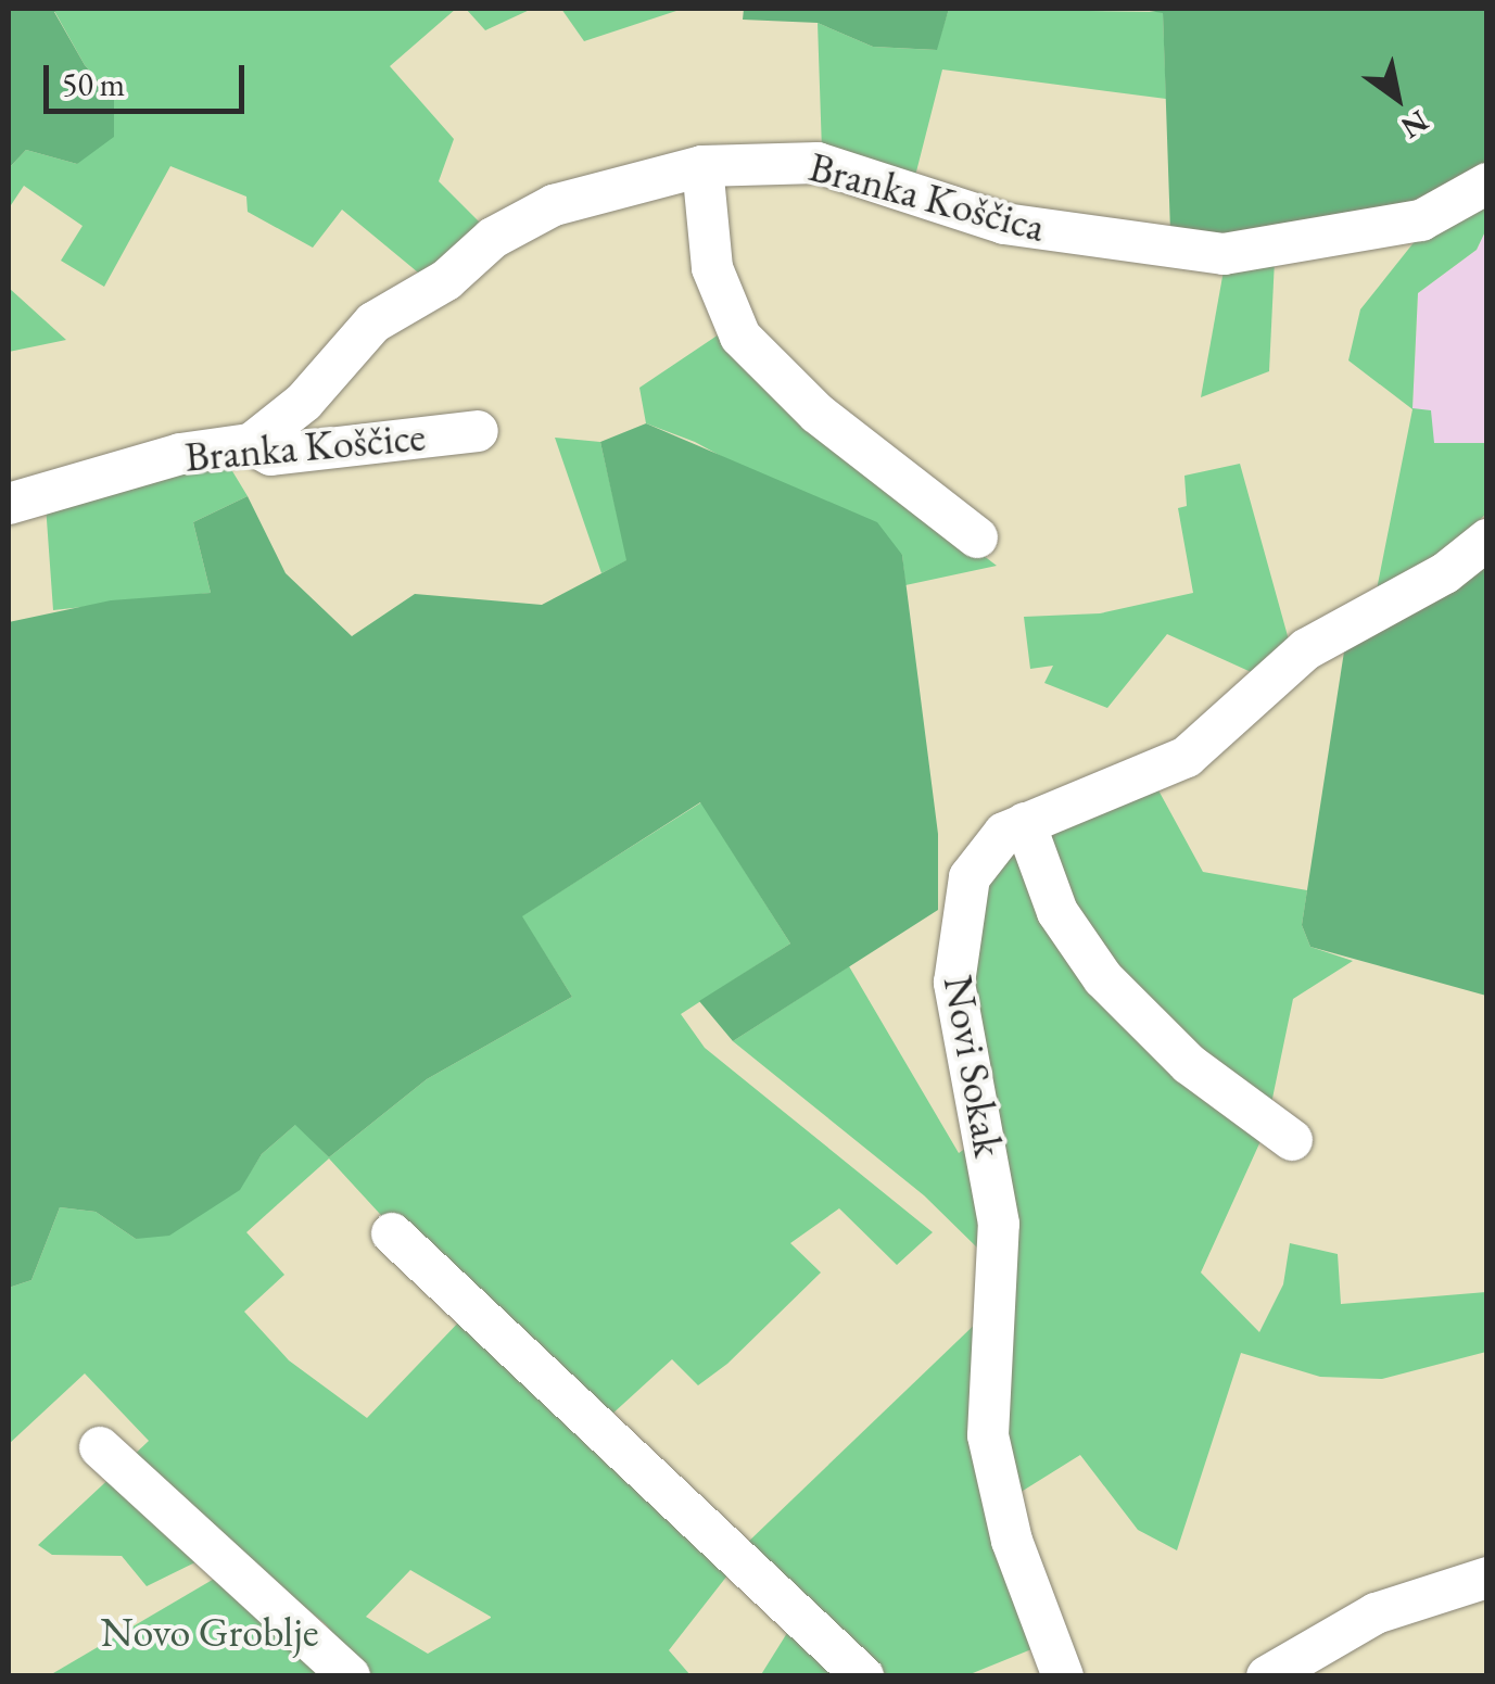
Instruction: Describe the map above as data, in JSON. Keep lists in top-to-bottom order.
{
  "streets": {
    "street": ["Branka Koščica", "Branka Koščice", "Novi Sokak"]
  },
  "crossings": [
    ["Branka Koščica", "Branka Koščice"]
  ],
  "parks": ["Novo Groblje"],
  "scale_bar": "50 m",
  "north": "bottom right"
}
